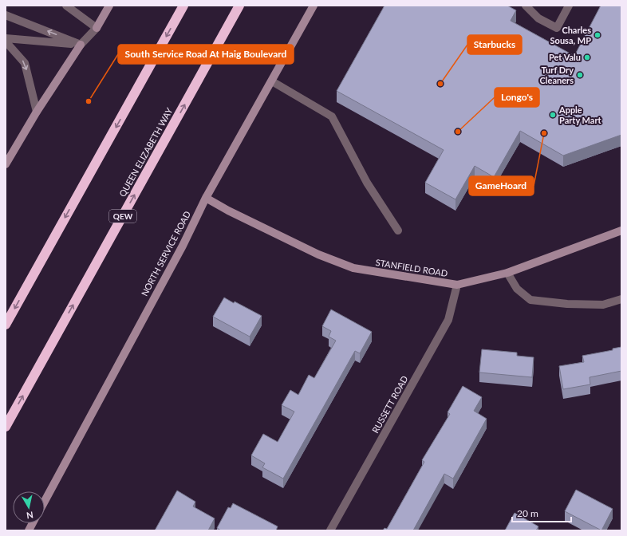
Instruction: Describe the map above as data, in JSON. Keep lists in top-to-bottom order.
{
  "streets": {
    "highway": ["QUEEN ELIZABETH WAY", "QEW"],
    "main road": ["NORTH SERVICE ROAD", "STANFIELD ROAD"],
    "street": ["RUSSETT ROAD"]
  },
  "crossings": [
    ["NORTH SERVICE ROAD", "STANFIELD ROAD"],
    ["STANFIELD ROAD", "RUSSETT ROAD"]
  ],
  "places": [
    "Charles Sousa, MP",
    "Pet Valu",
    "Turf Dry Cleaners",
    "Starbucks",
    "South Service Road At Haig Boulevard",
    "Apple Party Mart",
    "Longo's",
    "GameHoard"
  ],
  "scale_bar": "20 m",
  "north": "bottom"
}
